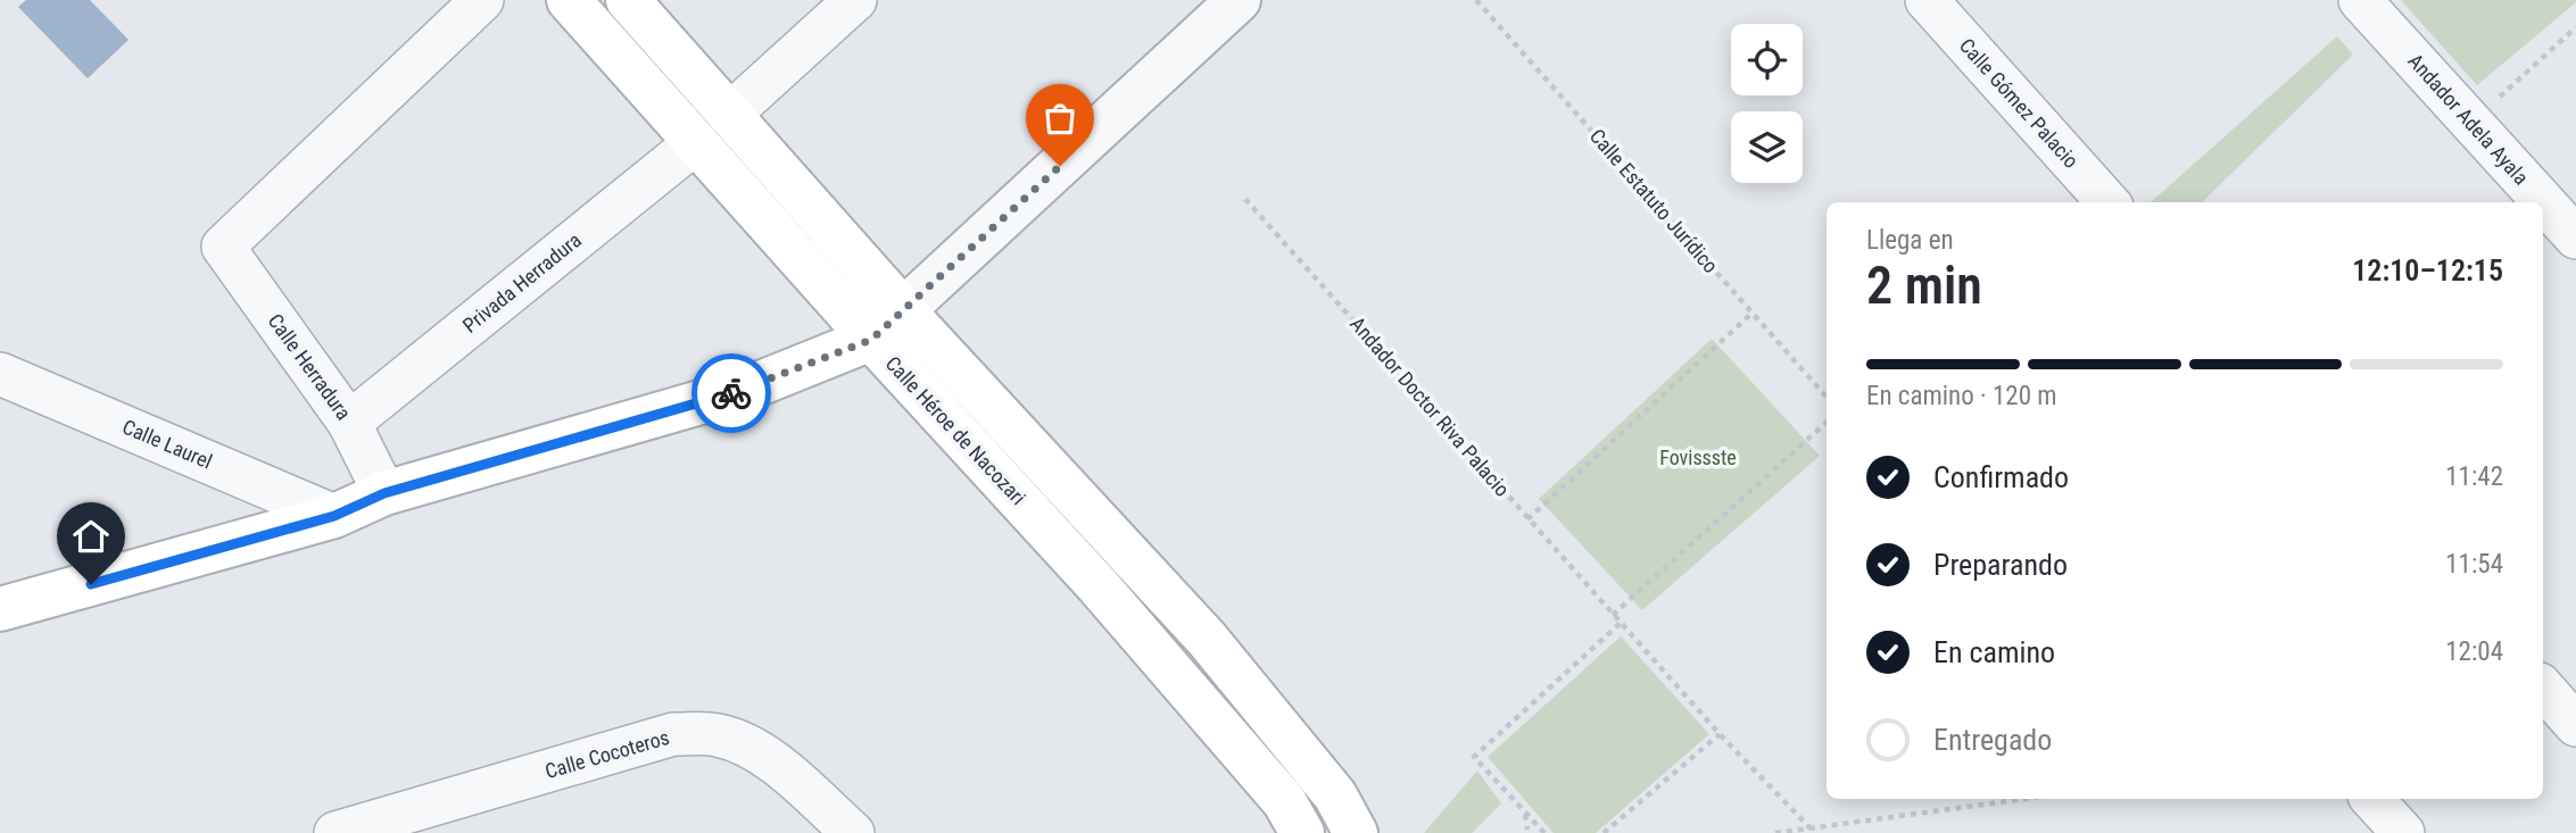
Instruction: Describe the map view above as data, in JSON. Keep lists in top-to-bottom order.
{
  "streets": {
    "main road": ["Calle Héroe de Nacozari"],
    "street": [
      "Calle Gómez Palacio",
      "Andador Adela Ayala",
      "Privada Herradura",
      "Calle Herradura",
      "Calle Laurel",
      "Calle Cocoteros"
    ],
    "path": ["Calle Estatuto Jurídico", "Andador Doctor Riva Palacio"]
  },
  "crossings": [
    ["Privada Herradura", "Calle Herradura"],
    ["Privada Herradura", "Calle Héroe de Nacozari"]
  ],
  "parks": ["Fovissste"],
  "page": {
    "heading": ["2 min", "Llega en", "12:10–12:15"],
    "bar": "En camino · 120 m",
    "list": [
      ["Confirmado", "11:42"],
      ["Preparando", "11:54"],
      ["En camino", "12:04"],
      "Entregado"
    ]
  }
}
